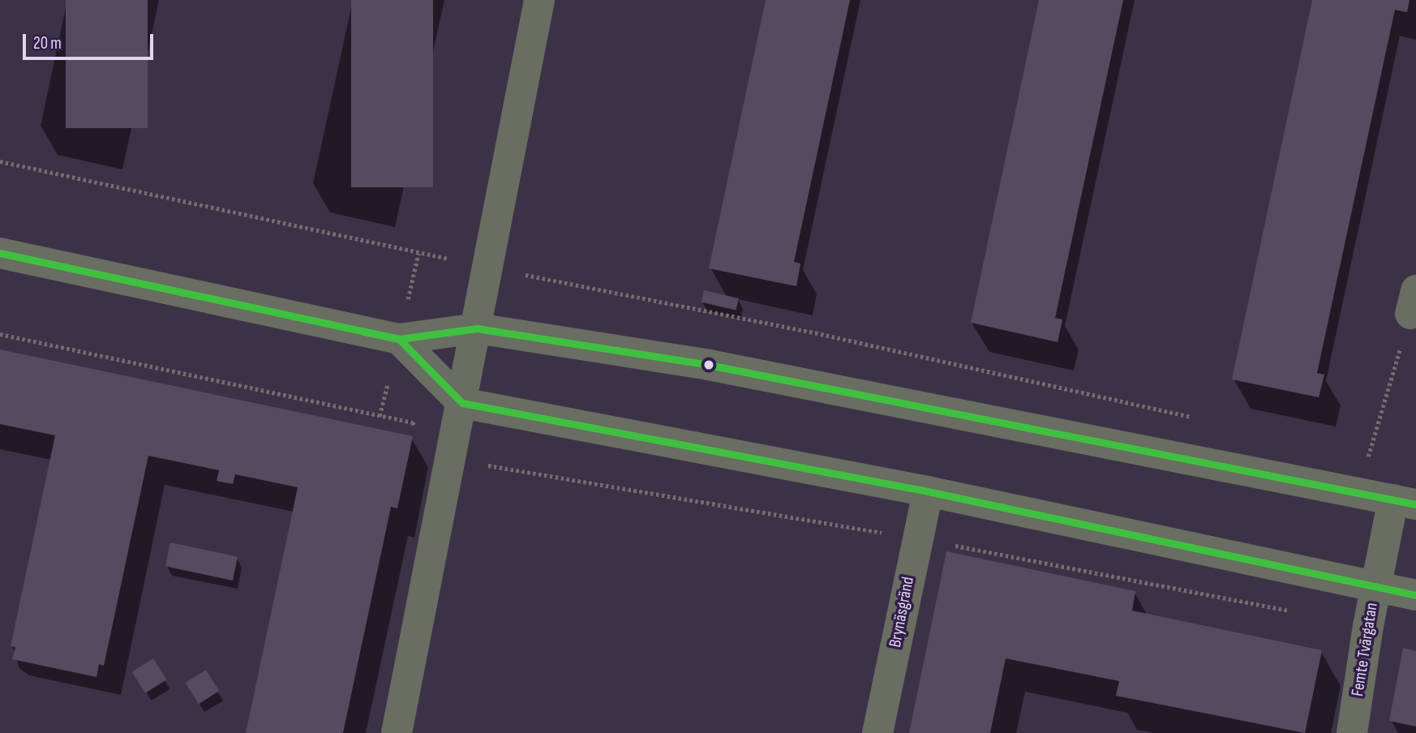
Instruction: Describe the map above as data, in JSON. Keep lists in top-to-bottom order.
{
  "streets": {
    "street": ["Brynäsgränd", "Femte Tvärgatan"]
  },
  "scale_bar": "20 m"
}
